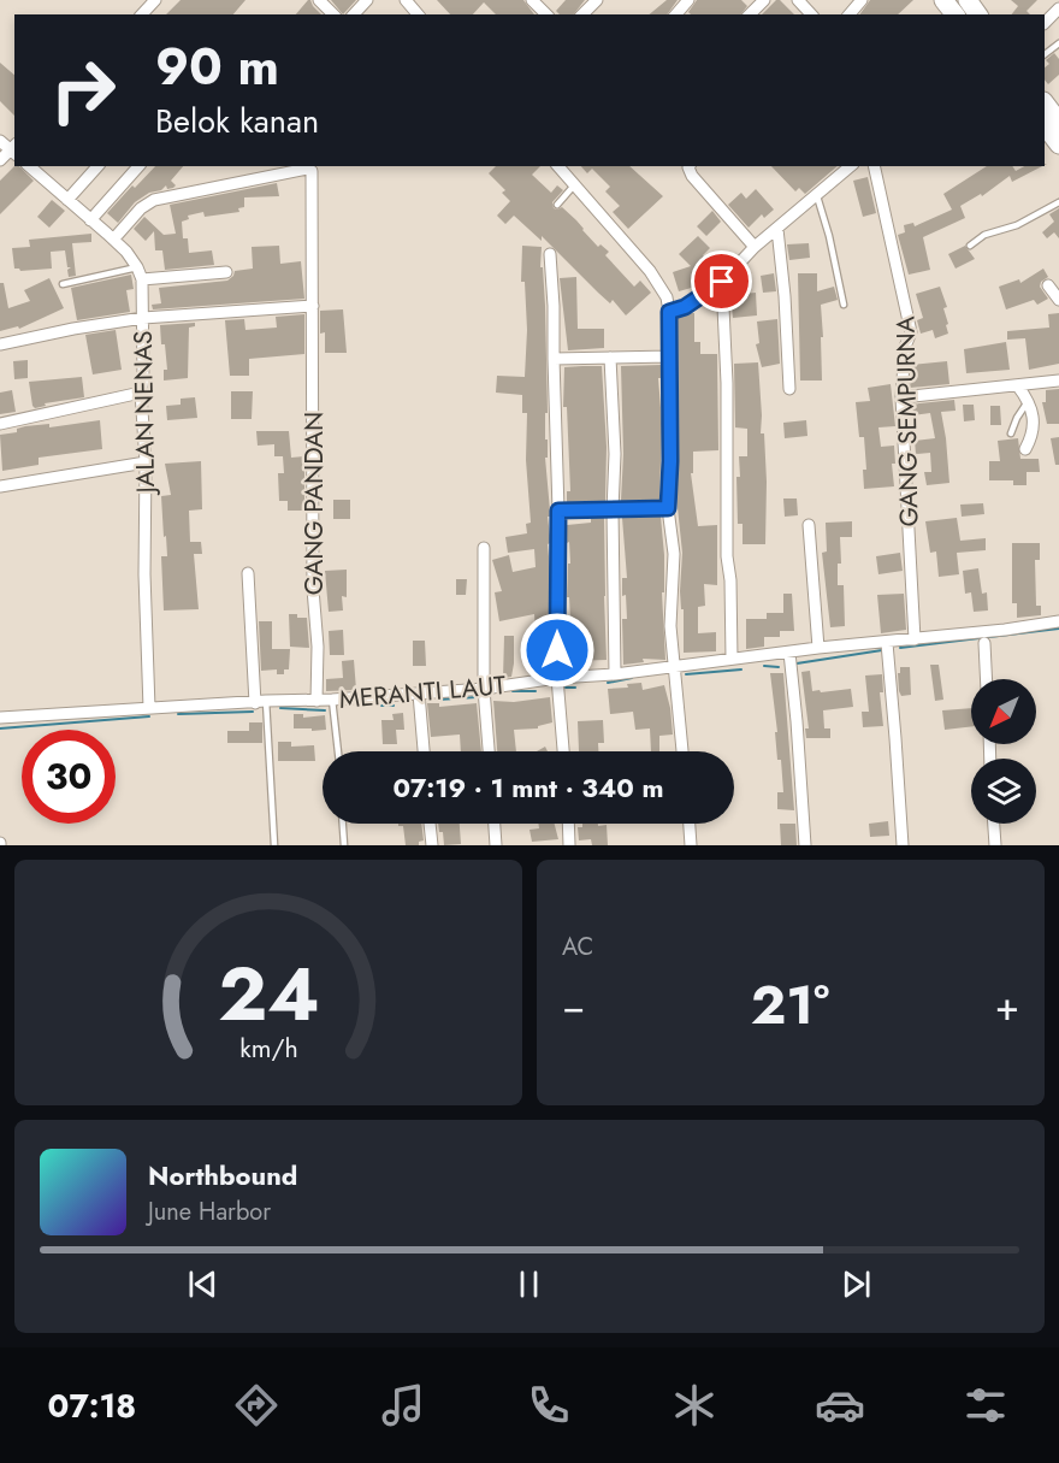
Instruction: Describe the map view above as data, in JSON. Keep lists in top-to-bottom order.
{
  "streets": {
    "street": [
      "JALAN NENAS",
      "GANG SEMPURNA",
      "GANG PANDAN",
      "MERANTI LAUT"
    ]
  },
  "crossings": [
    ["JALAN NENAS", "GANG PANDAN"],
    ["JALAN NENAS", "MERANTI LAUT"],
    ["GANG SEMPURNA", "MERANTI LAUT"],
    ["GANG PANDAN", "MERANTI LAUT"]
  ],
  "north": "bottom left",
  "page": {
    "turn": ["90 m", "Belok kanan"],
    "limit": "30",
    "trip": "07:19 · 1 mnt · 340 m",
    "tile": "AC",
    "heat": ["−", "21°", "+"],
    "song": ["Northbound", "June Harbor"],
    "tabs": "07:18",
    "gauge": ["24", "km/h"]
  }
}
